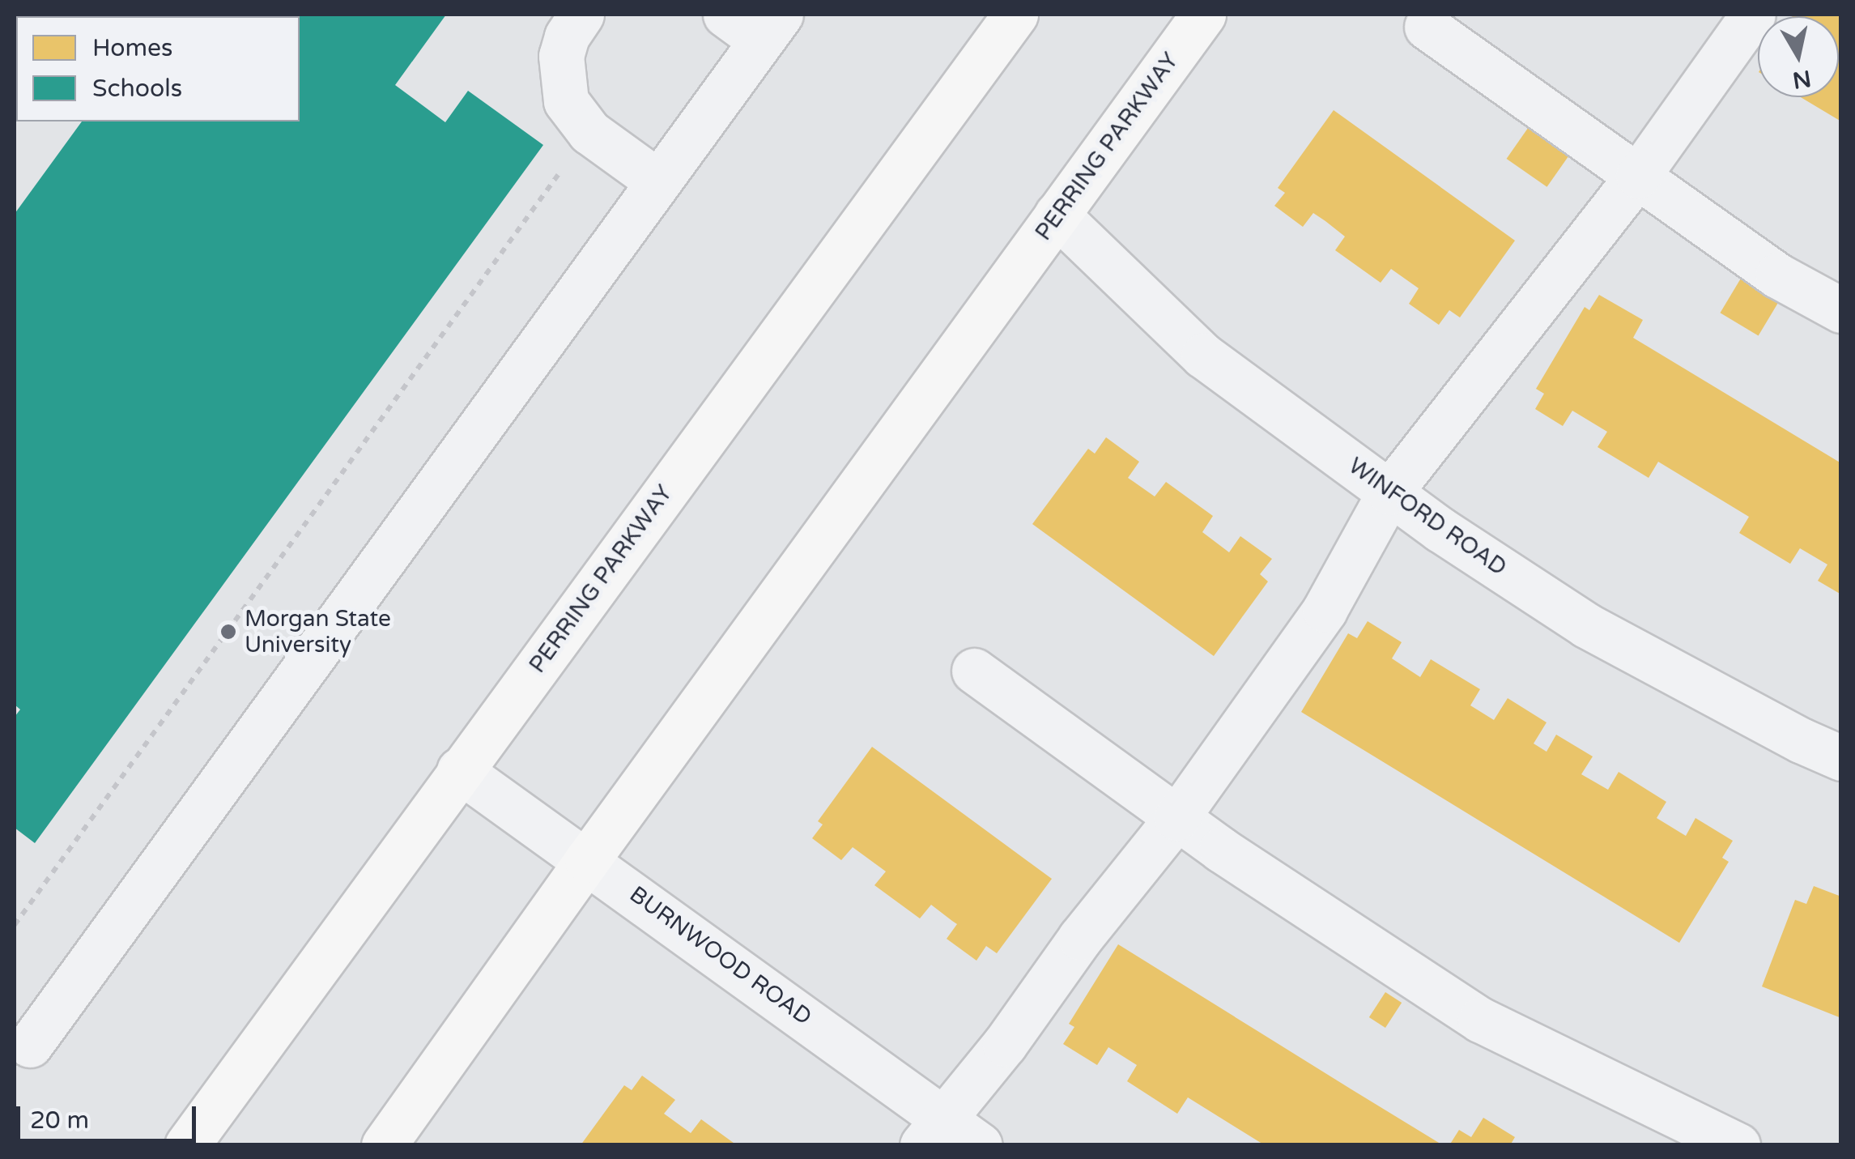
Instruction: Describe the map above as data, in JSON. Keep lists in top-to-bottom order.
{
  "streets": {
    "main road": ["PERRING PARKWAY"],
    "street": ["WINFORD ROAD", "BURNWOOD ROAD"]
  },
  "crossings": [
    ["PERRING PARKWAY", "WINFORD ROAD"],
    ["PERRING PARKWAY", "BURNWOOD ROAD"]
  ],
  "places": ["Morgan State University"],
  "legend": ["Homes", "Schools"],
  "scale_bar": "20 m",
  "north": "bottom"
}
